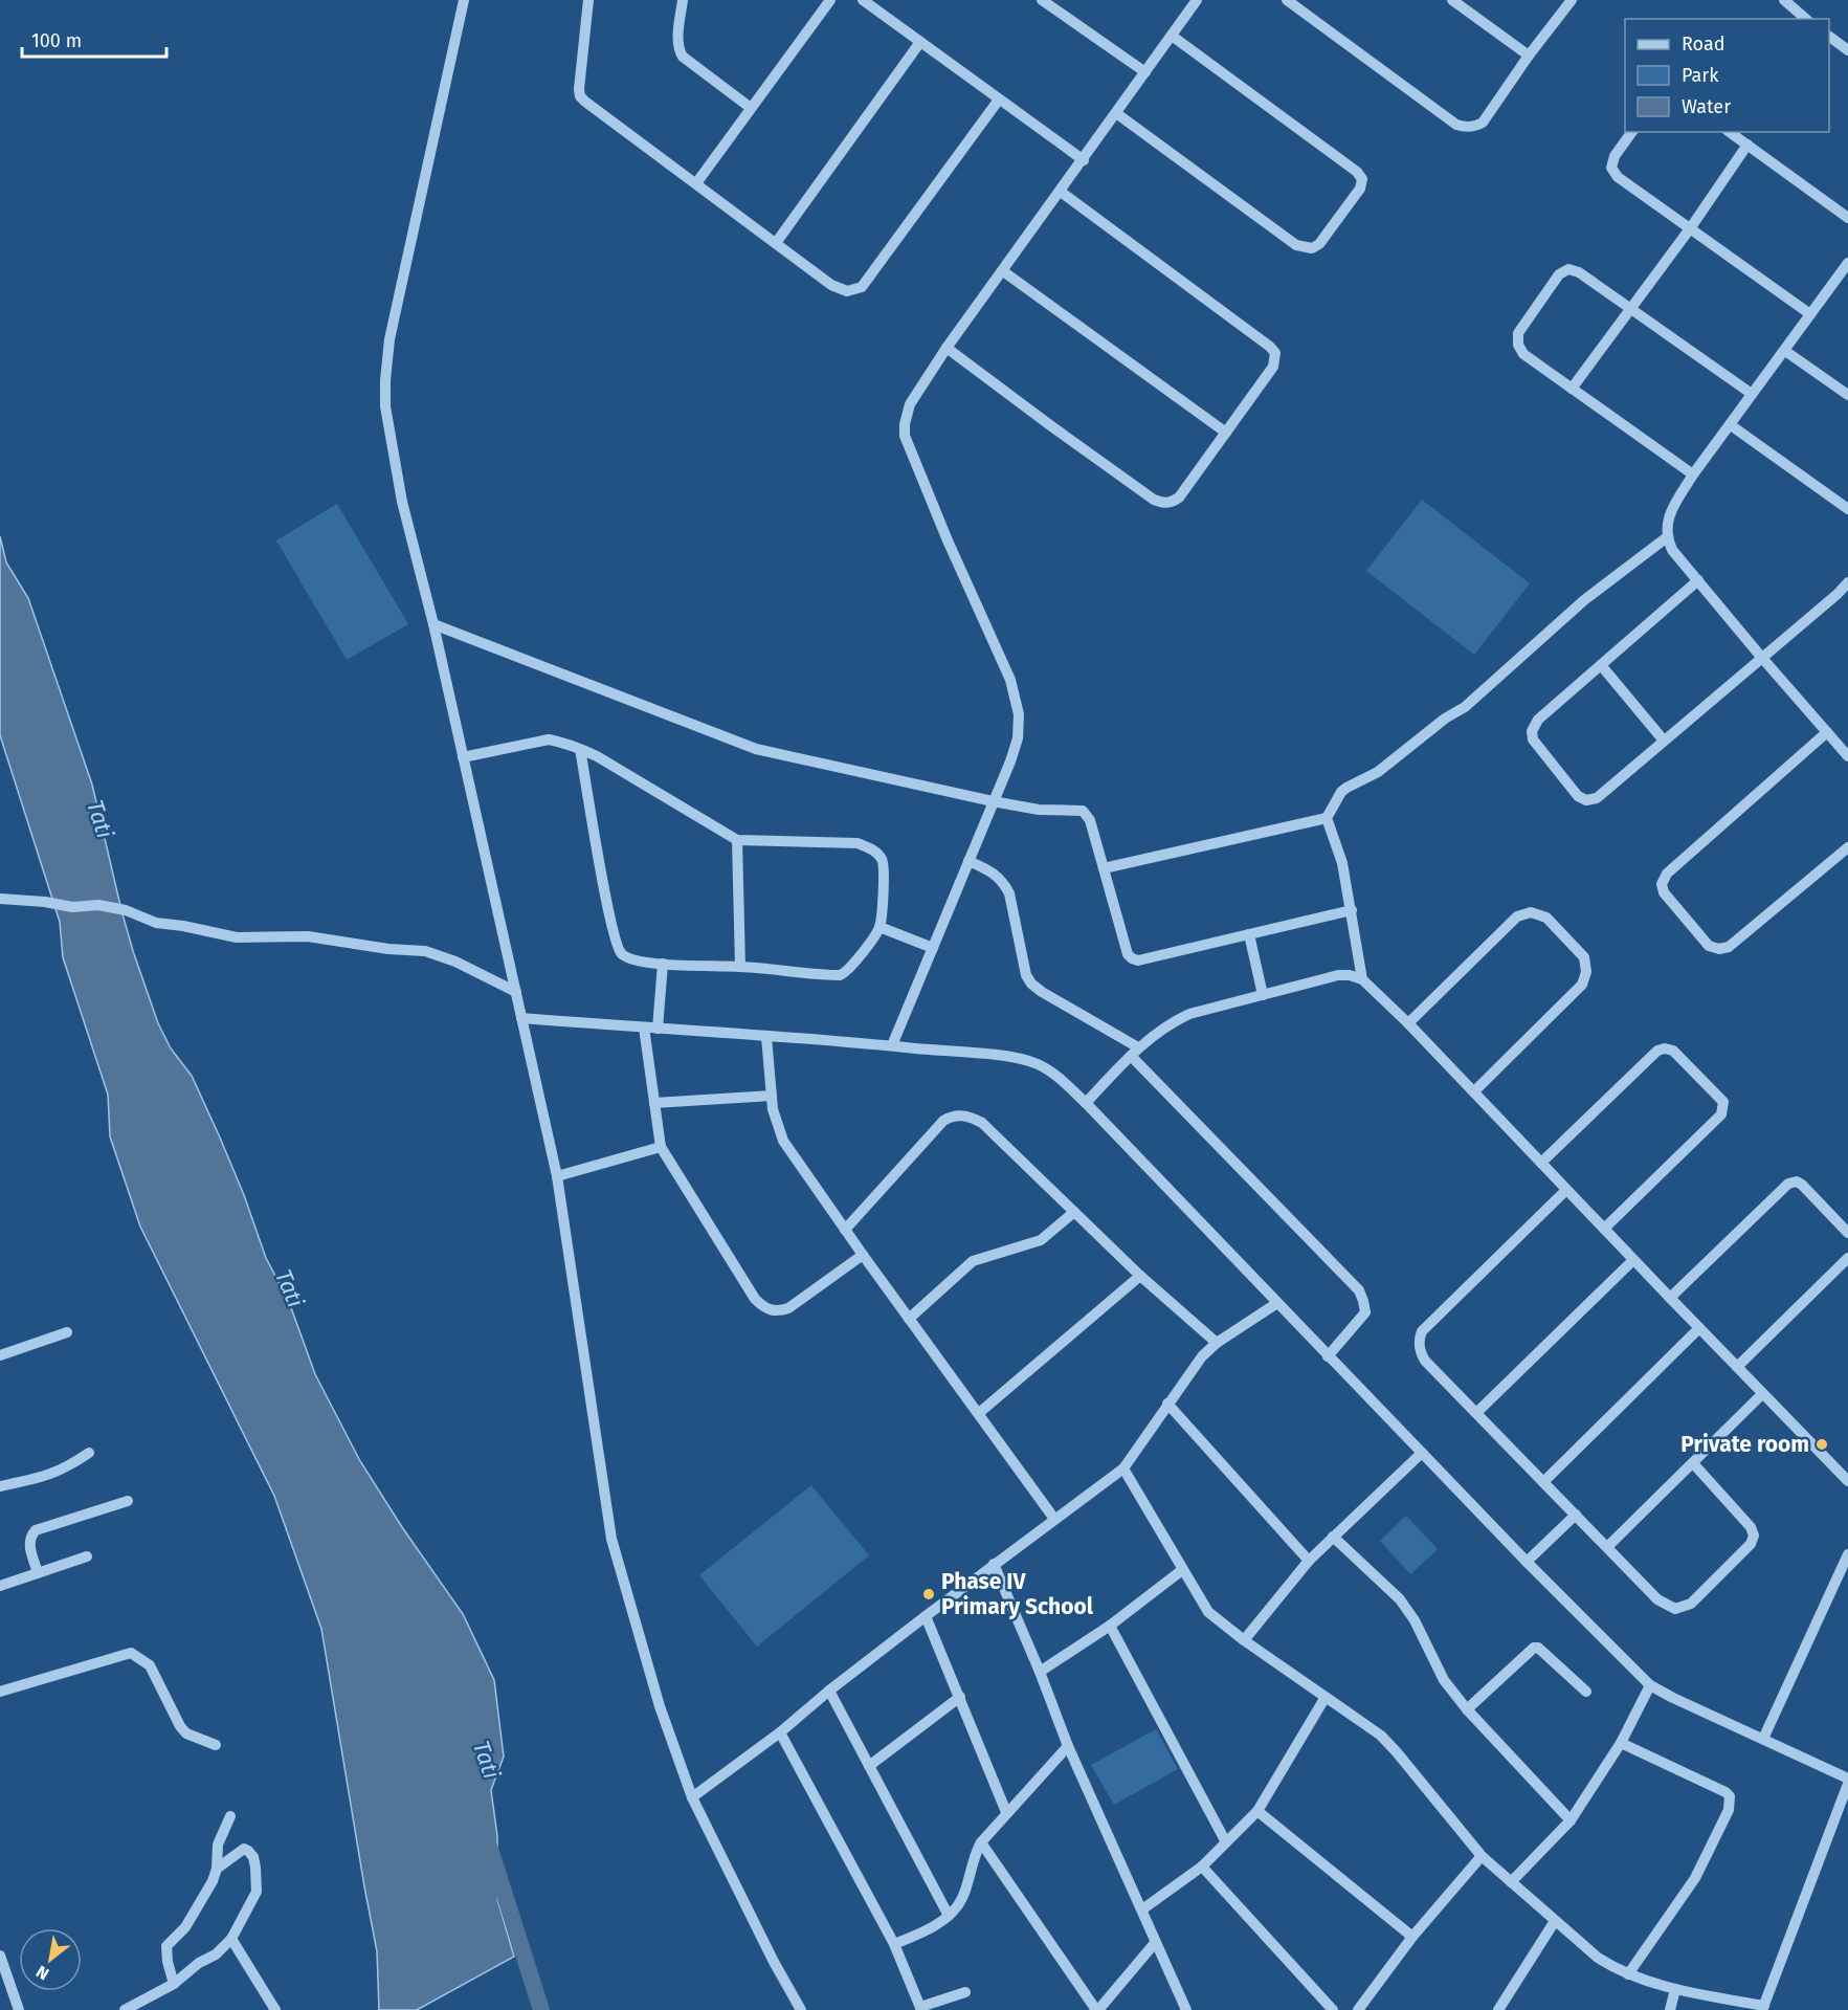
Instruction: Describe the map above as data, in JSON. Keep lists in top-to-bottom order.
{
  "water": ["Tati"],
  "places": ["Private room", "Phase IV Primary School"],
  "legend": ["Road", "Park", "Water"],
  "scale_bar": "100 m",
  "north": "bottom left"
}
